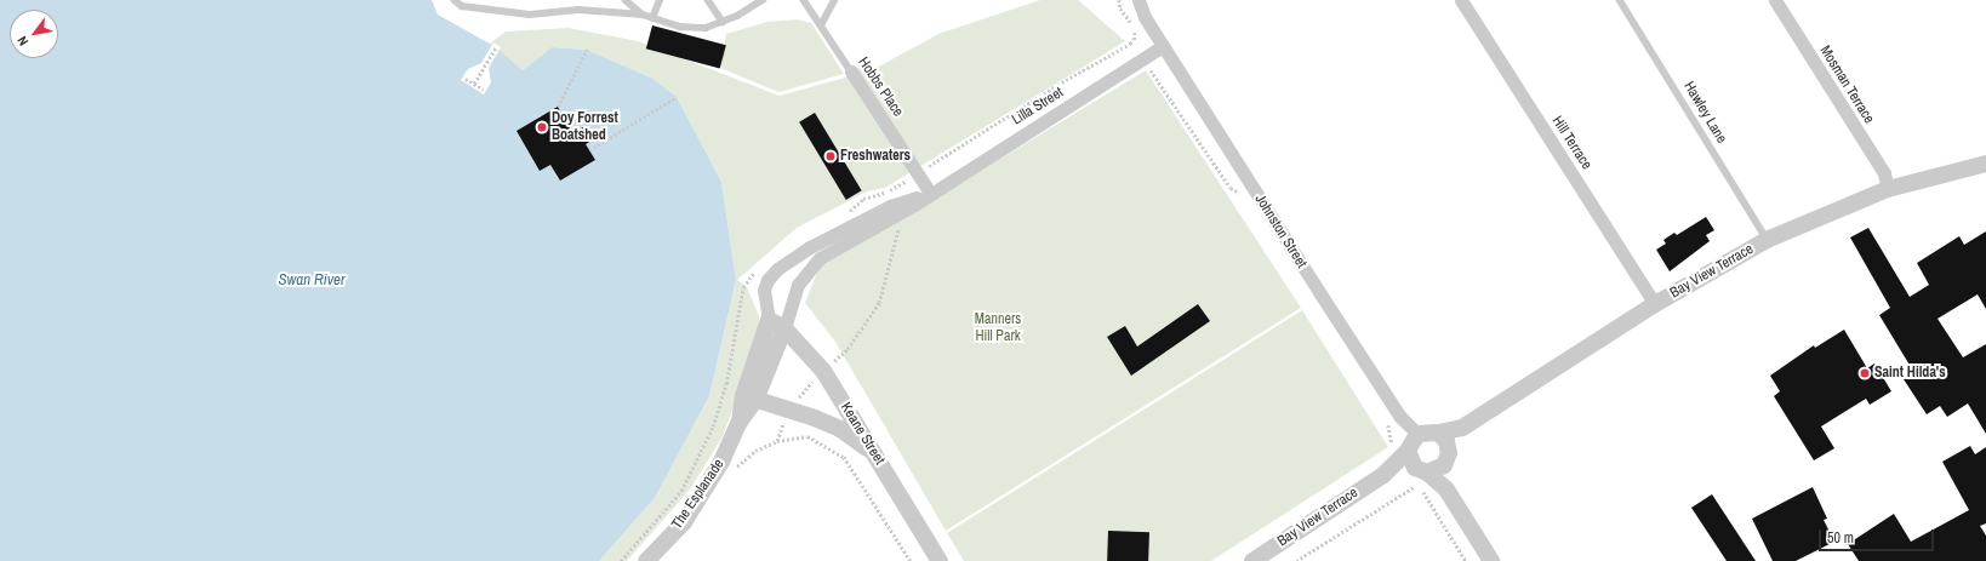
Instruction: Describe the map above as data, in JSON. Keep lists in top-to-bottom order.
{
  "streets": {
    "street": [
      "Mosman Terrace",
      "Hobbs Place",
      "Lilla Street",
      "Hill Terrace",
      "Johnston Street",
      "Bay View Terrace",
      "Keane Street",
      "The Esplanade"
    ],
    "lane": ["Hawley Lane"]
  },
  "crossings": [
    ["Mosman Terrace", "Bay View Terrace"],
    ["Hobbs Place", "Lilla Street"],
    ["Lilla Street", "Johnston Street"],
    ["Lilla Street", "Keane Street"],
    ["Lilla Street", "The Esplanade"],
    ["Hawley Lane", "Bay View Terrace"],
    ["Hill Terrace", "Bay View Terrace"],
    ["Johnston Street", "Bay View Terrace"],
    ["Keane Street", "The Esplanade"]
  ],
  "water": ["Swan River"],
  "parks": ["Manners Hill Park"],
  "places": ["Doy Forrest Boatshed", "Freshwaters", "Saint Hilda's"],
  "scale_bar": "50 m",
  "north": "bottom left"
}
